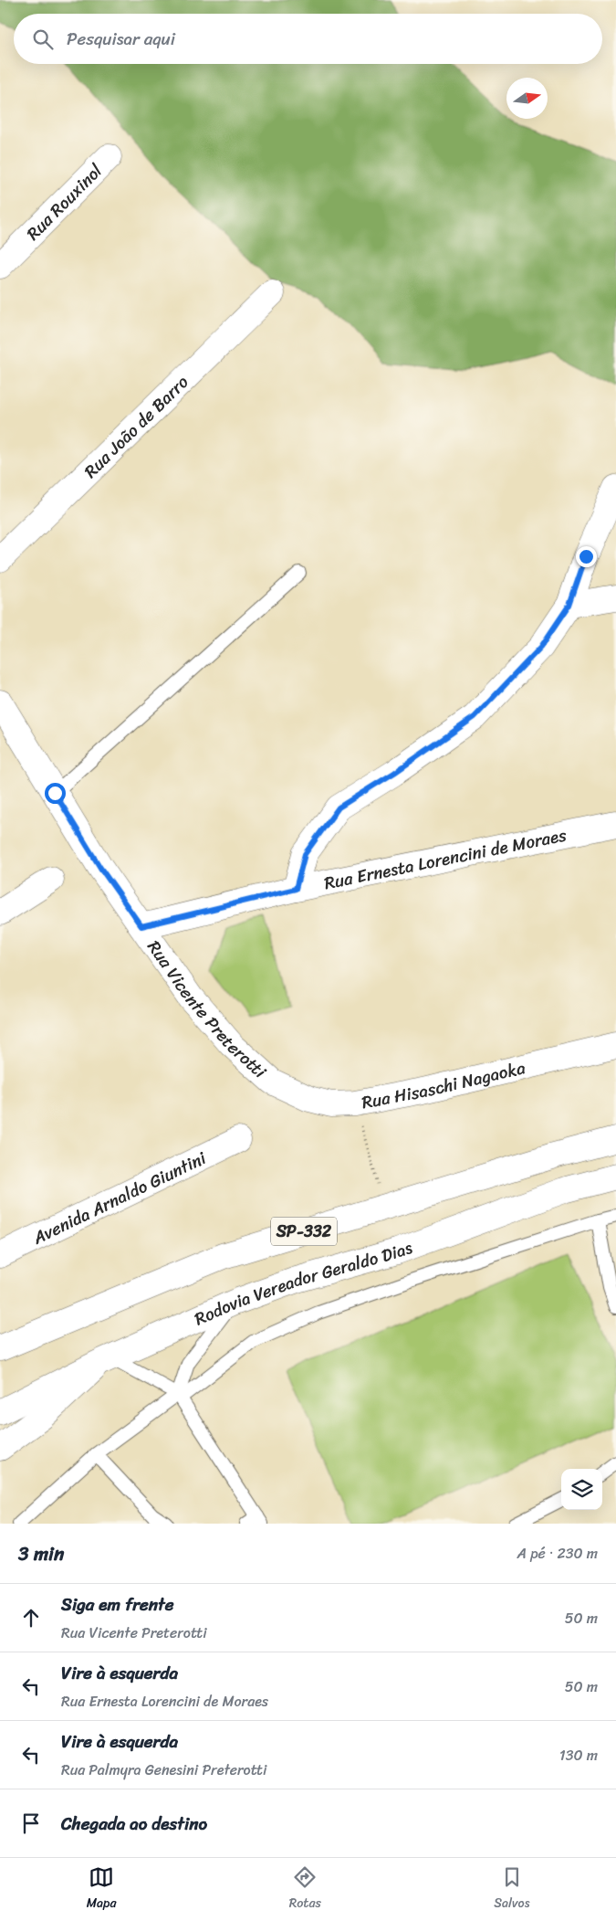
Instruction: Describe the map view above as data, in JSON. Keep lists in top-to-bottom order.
{
  "streets": {
    "street": [
      "Rua Rouxinol",
      "Rua João de Barro",
      "Rua Ernesta Lorencini de Moraes",
      "Rua Vicente Preterotti",
      "Rua Hisaschi Nagaoka",
      "Avenida Arnaldo Giuntini",
      "SP-332",
      "Rodovia Vereador Geraldo Dias"
    ]
  },
  "crossings": [
    ["Rua Ernesta Lorencini de Moraes", "Rua Vicente Preterotti"],
    ["Rua Vicente Preterotti", "Rua Hisaschi Nagaoka"]
  ],
  "north": "right",
  "page": {
    "search": "Pesquisar aqui",
    "heading": ["3 min", "A pé · 230 m"],
    "list": [
      ["Siga em frente", "Rua Vicente Preterotti", "50 m"],
      ["Vire à esquerda", "Rua Ernesta Lorencini de Moraes", "50 m"],
      ["Vire à esquerda", "Rua Palmyra Genesini Preterotti", "130 m"],
      "Chegada ao destino"
    ],
    "nav": ["Mapa", "Rotas", "Salvos"]
  }
}
